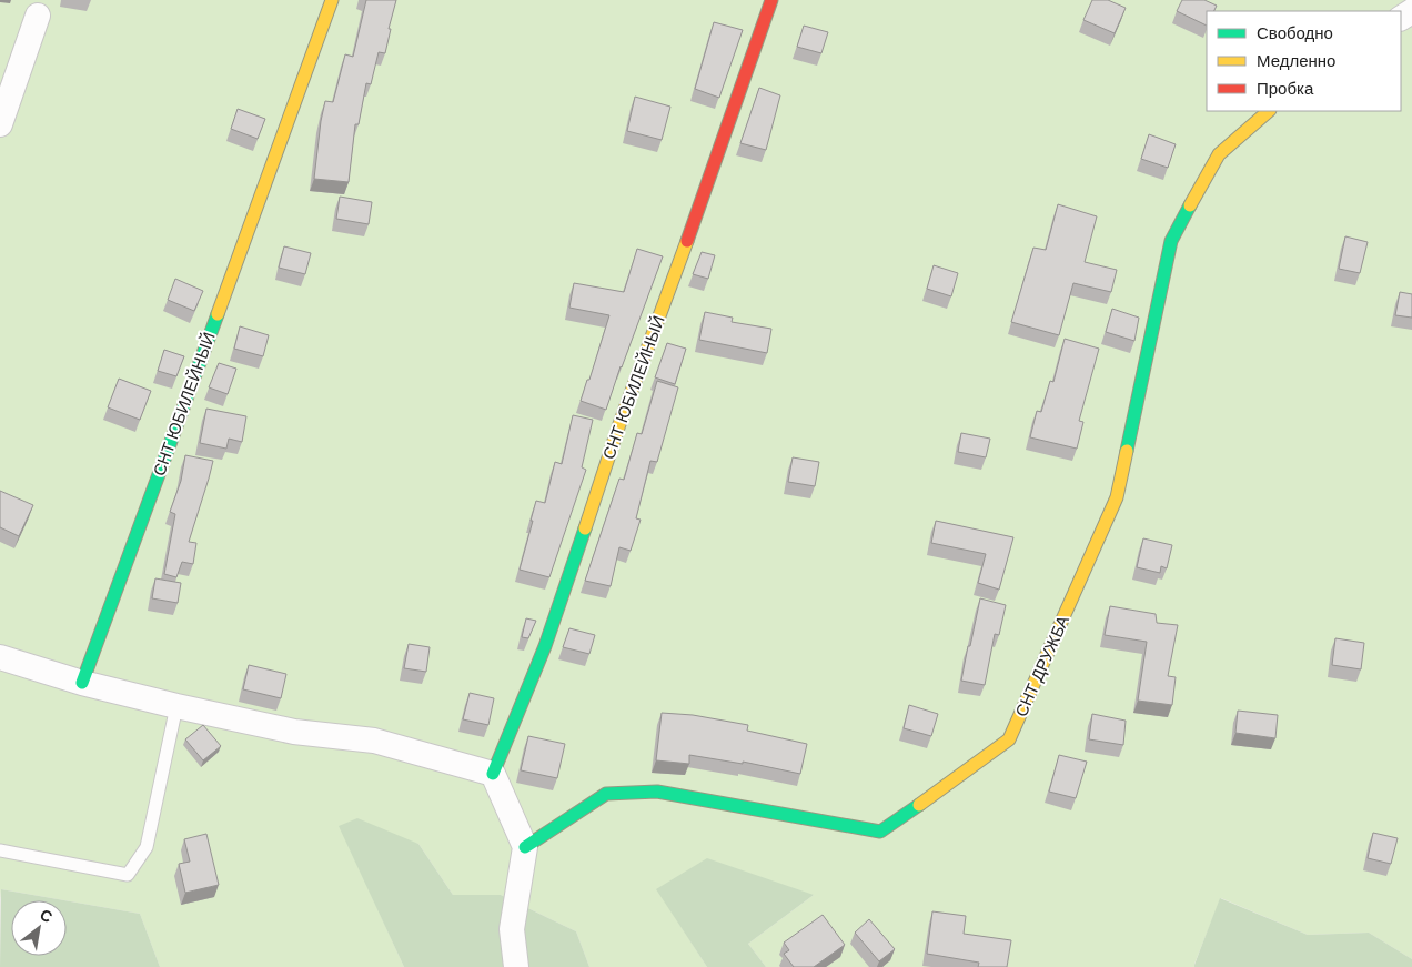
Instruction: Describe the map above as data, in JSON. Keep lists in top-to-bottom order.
{
  "streets": {
    "street": ["СНТ ЮБИЛЕЙНЫЙ", "СНТ ДРУЖБА"]
  },
  "legend": ["Свободно", "Медленно", "Пробка"],
  "north": "top right"
}
